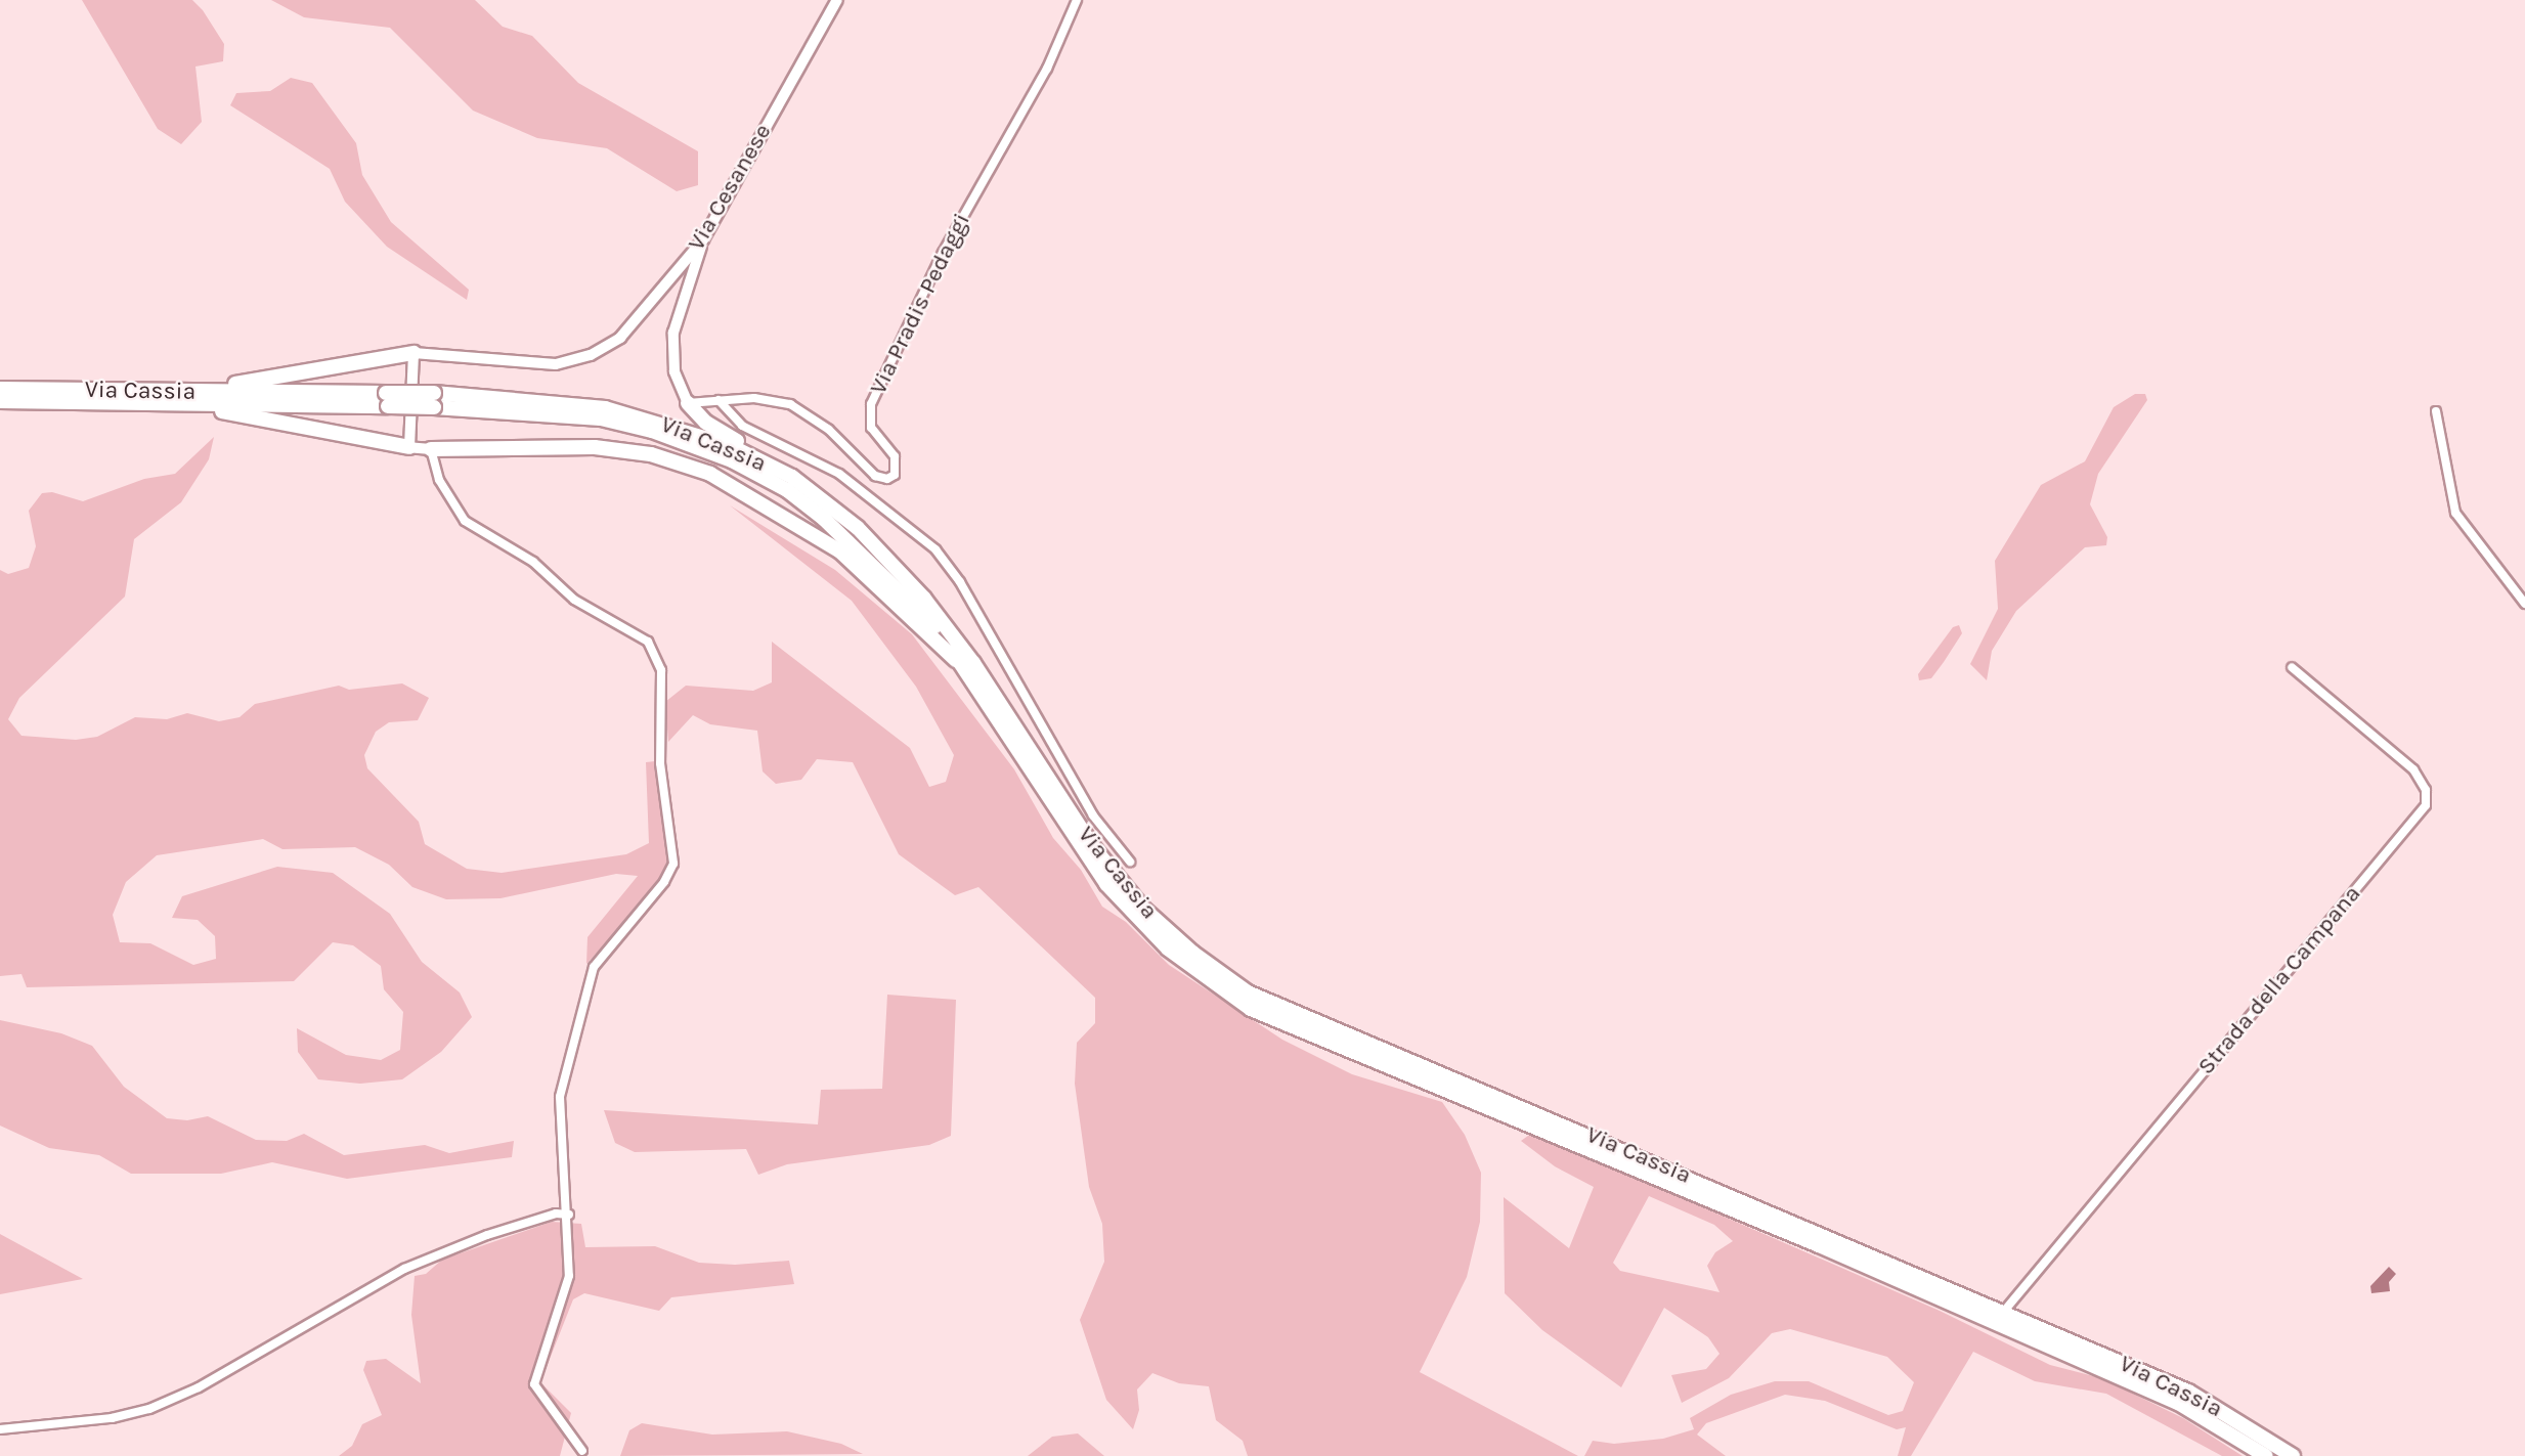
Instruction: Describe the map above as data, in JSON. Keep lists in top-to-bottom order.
{
  "streets": {
    "highway": ["Via Cassia"],
    "street": ["Via Cesanese", "Via Pradis Pedaggi", "Strada della Campana"]
  }
}
